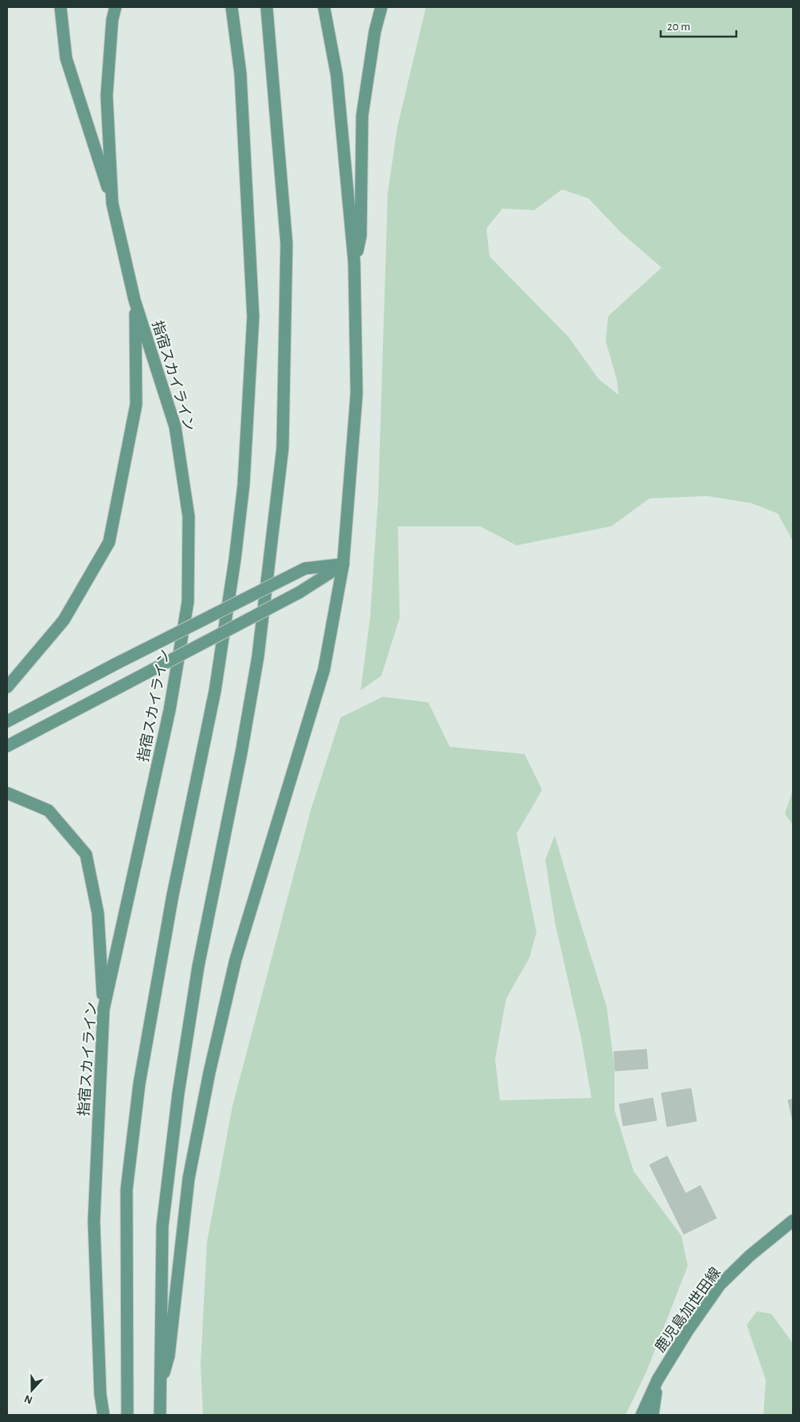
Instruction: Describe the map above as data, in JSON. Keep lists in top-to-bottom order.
{
  "streets": {
    "main road": ["指宿スカイライン", "鹿児島加世田線"]
  },
  "scale_bar": "20 m",
  "north": "bottom"
}
